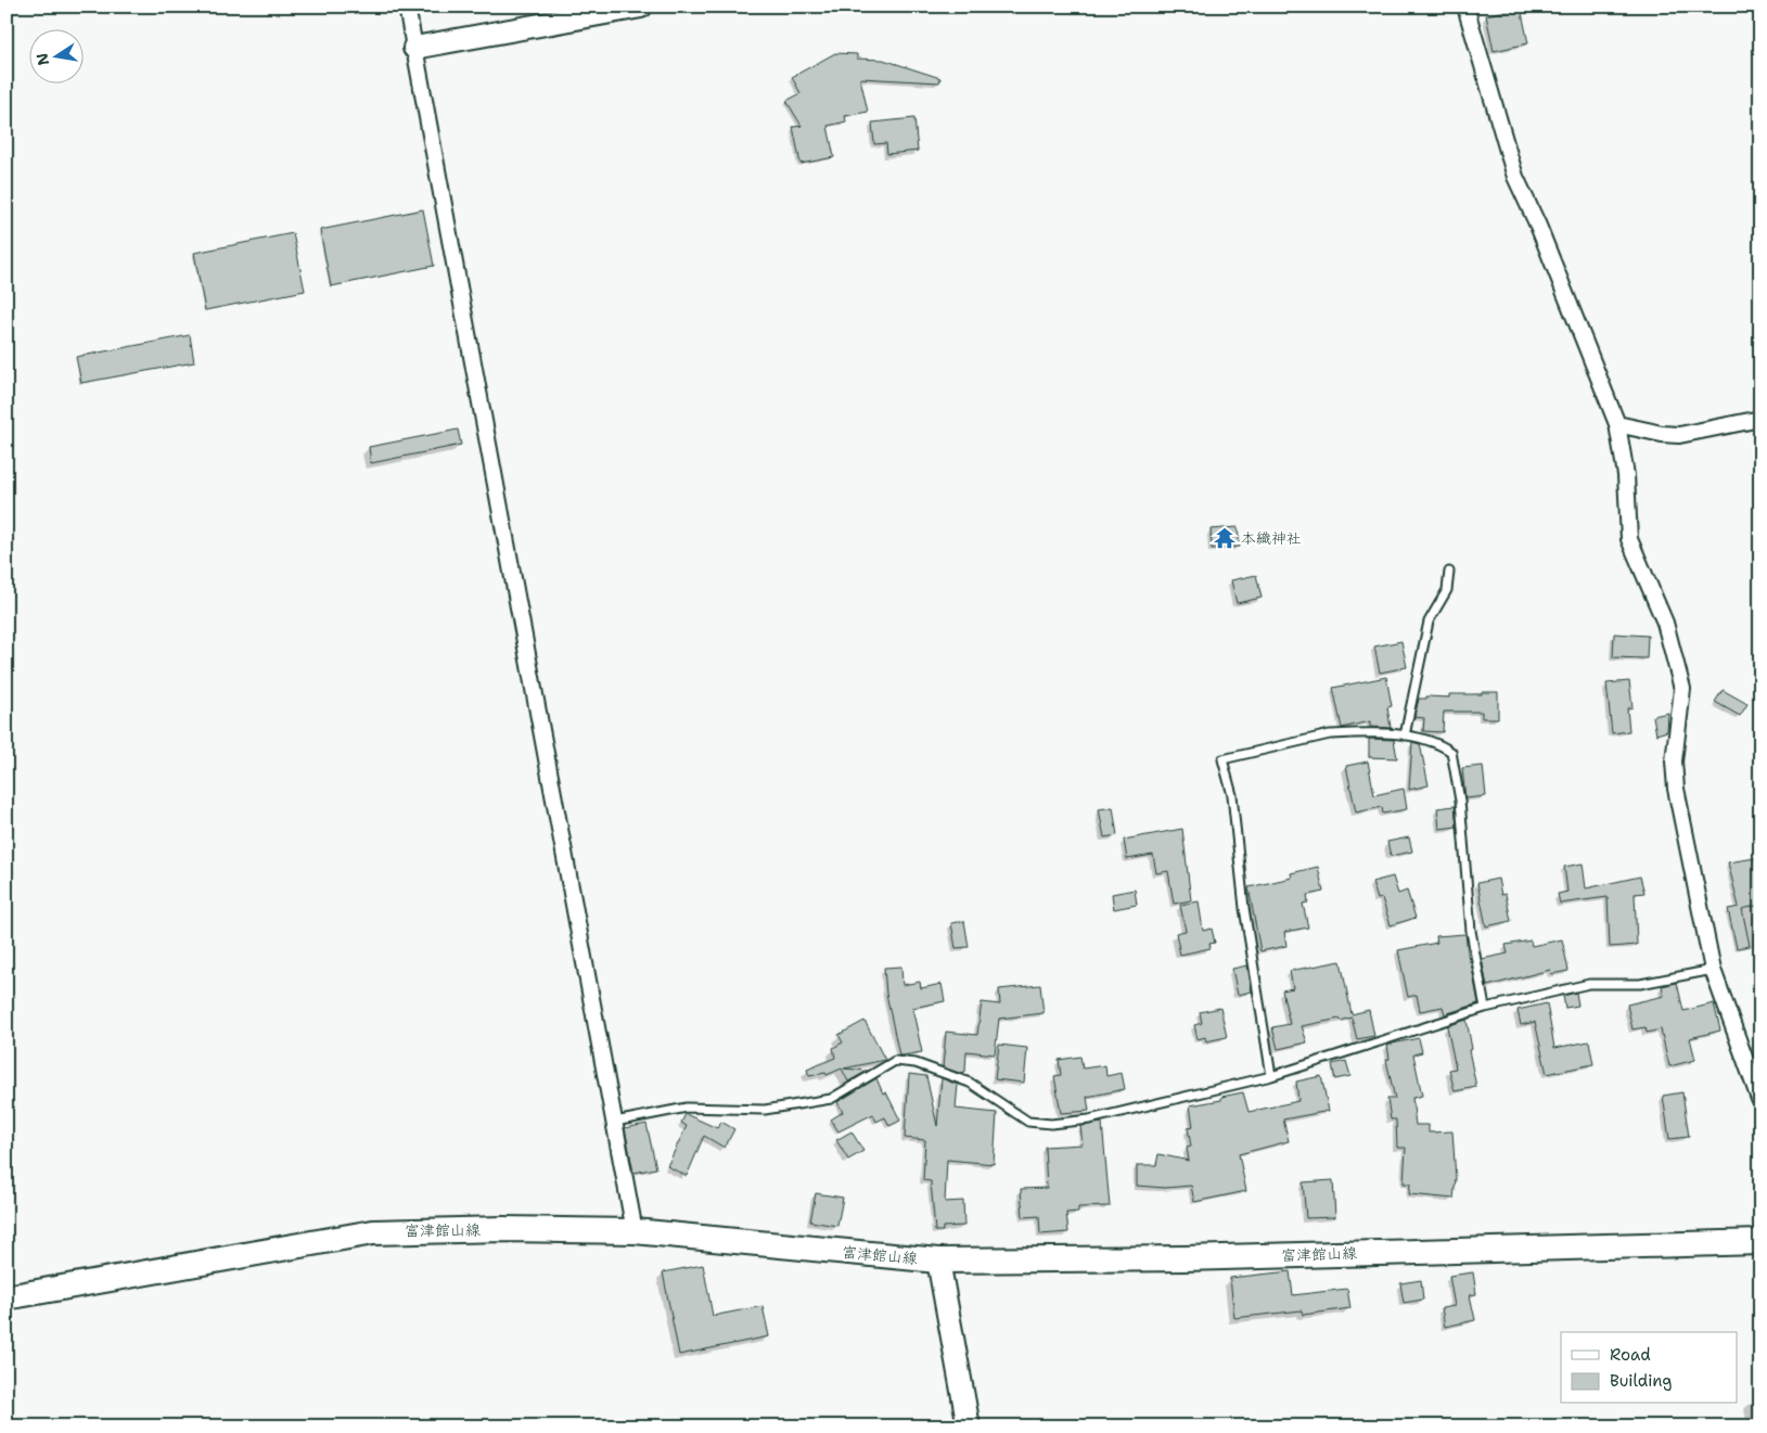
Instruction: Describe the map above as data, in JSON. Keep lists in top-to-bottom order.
{
  "streets": {
    "main road": ["富津館山線"]
  },
  "places": {
    "temple": ["本織神社"]
  },
  "legend": ["Road", "Building"],
  "north": "left"
}
